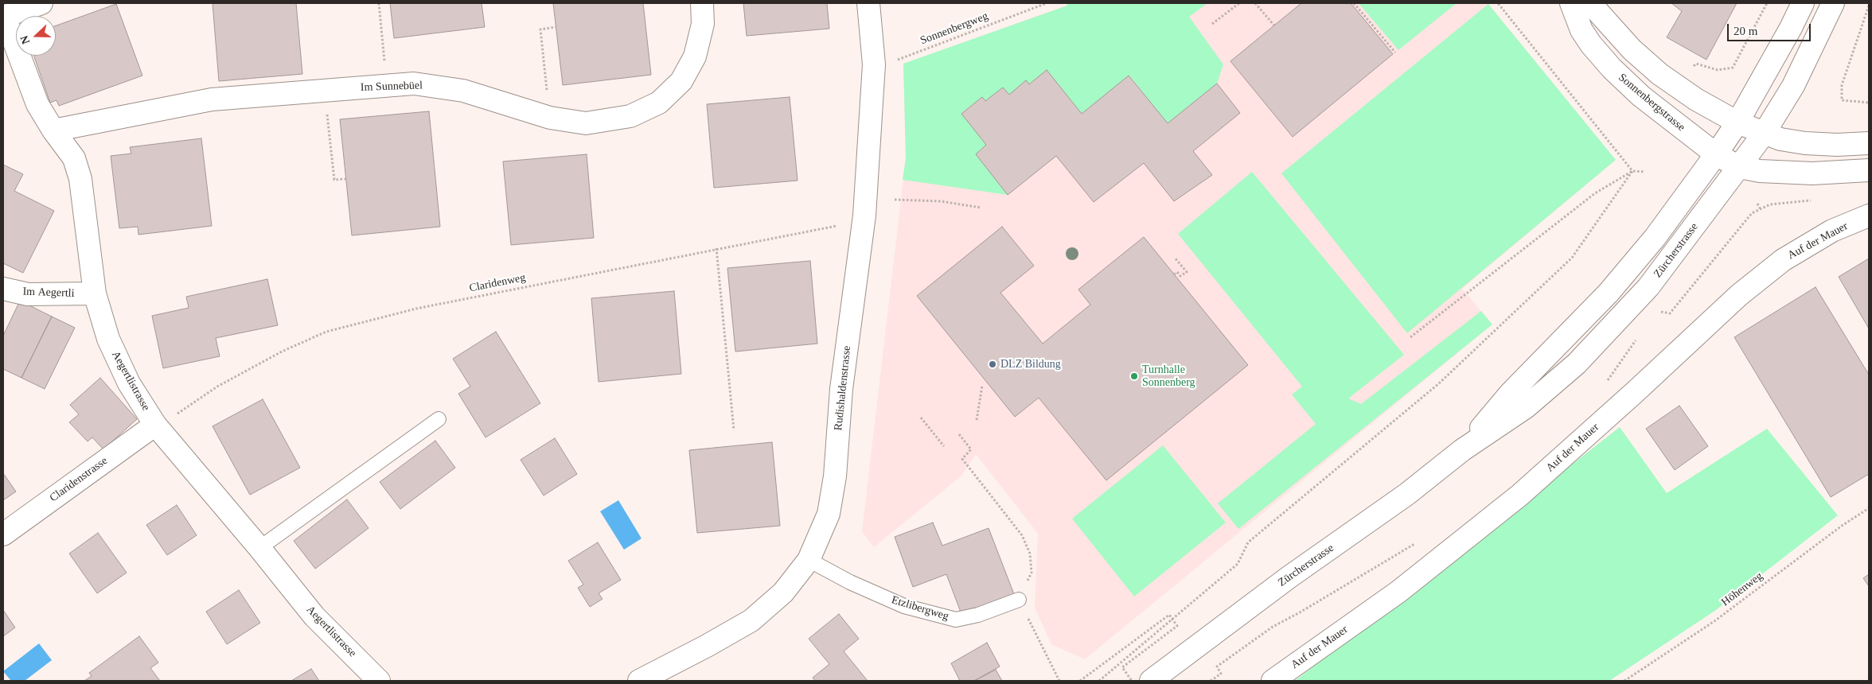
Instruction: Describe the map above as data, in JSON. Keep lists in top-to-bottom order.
{
  "streets": {
    "street": [
      "Im Sunnebüel",
      "Sonnenbergstrasse",
      "Auf der Mauer",
      "Zürcherstrasse",
      "Im Aegertli",
      "Aegertlistrasse",
      "Rudishaldenstrasse",
      "Claridenstrasse"
    ],
    "lane": ["Etzlibergweg"],
    "path": ["Sonnenbergweg", "Claridenweg", "Höhenweg"]
  },
  "crossings": [
    ["Im Sunnebüel", "Aegertlistrasse"],
    ["Sonnenbergstrasse", "Zürcherstrasse"],
    ["Claridenweg", "Aegertlistrasse"],
    ["Claridenweg", "Claridenstrasse"],
    ["Im Aegertli", "Aegertlistrasse"],
    ["Aegertlistrasse", "Claridenstrasse"],
    ["Rudishaldenstrasse", "Etzlibergweg"]
  ],
  "places": ["DLZ Bildung", "Turnhalle Sonnenberg"],
  "scale_bar": "20 m",
  "north": "left"
}
